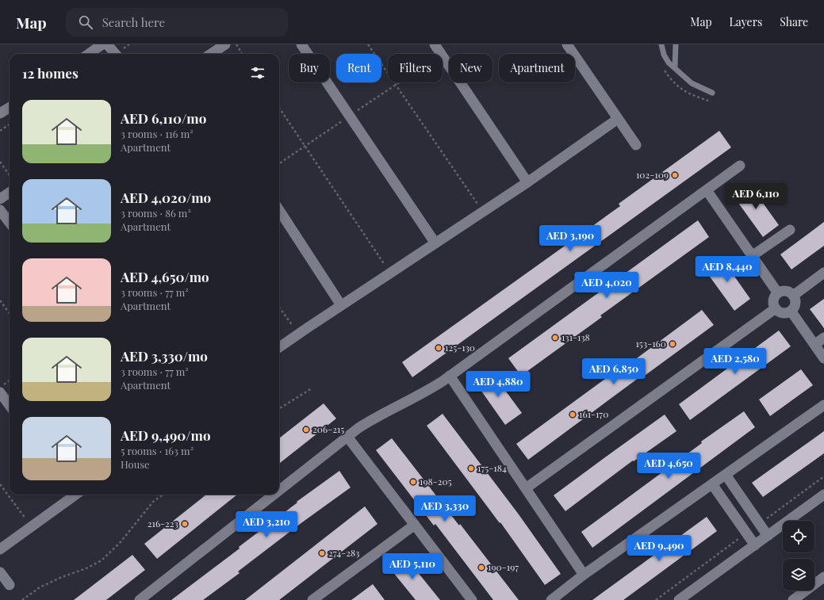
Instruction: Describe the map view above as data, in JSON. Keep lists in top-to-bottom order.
{
  "places": [
    "102-109",
    "131-138",
    "153-160",
    "125-130",
    "161-170",
    "206-215",
    "175-184",
    "198-205",
    "216-223",
    "274-283",
    "190-197"
  ],
  "page": {
    "header": "Map",
    "search": "Search here",
    "nav": ["Map", "Layers", "Share"],
    "chip": [
      "Buy",
      "Rent",
      "Filters",
      "New",
      "Apartment"
    ],
    "heading": "12 homes",
    "list": [
      {
        "name": "AED 6,110/mo",
        "note": "3 rooms · 116 m² · Apartment"
      },
      {
        "name": "AED 4,020/mo",
        "note": "3 rooms · 86 m² · Apartment"
      },
      {
        "name": "AED 4,650/mo",
        "note": "3 rooms · 77 m² · Apartment"
      },
      {
        "name": "AED 3,330/mo",
        "note": "3 rooms · 77 m² · Apartment"
      },
      {
        "name": "AED 9,490/mo",
        "note": "5 rooms · 163 m² · House"
      }
    ],
    "price": [
      "AED 6,110",
      "AED 3,190",
      "AED 8,440",
      "AED 4,020",
      "AED 2,580",
      "AED 6,850",
      "AED 4,880",
      "AED 4,650",
      "AED 3,330",
      "AED 3,210",
      "AED 9,490",
      "AED 5,110"
    ]
  }
}
